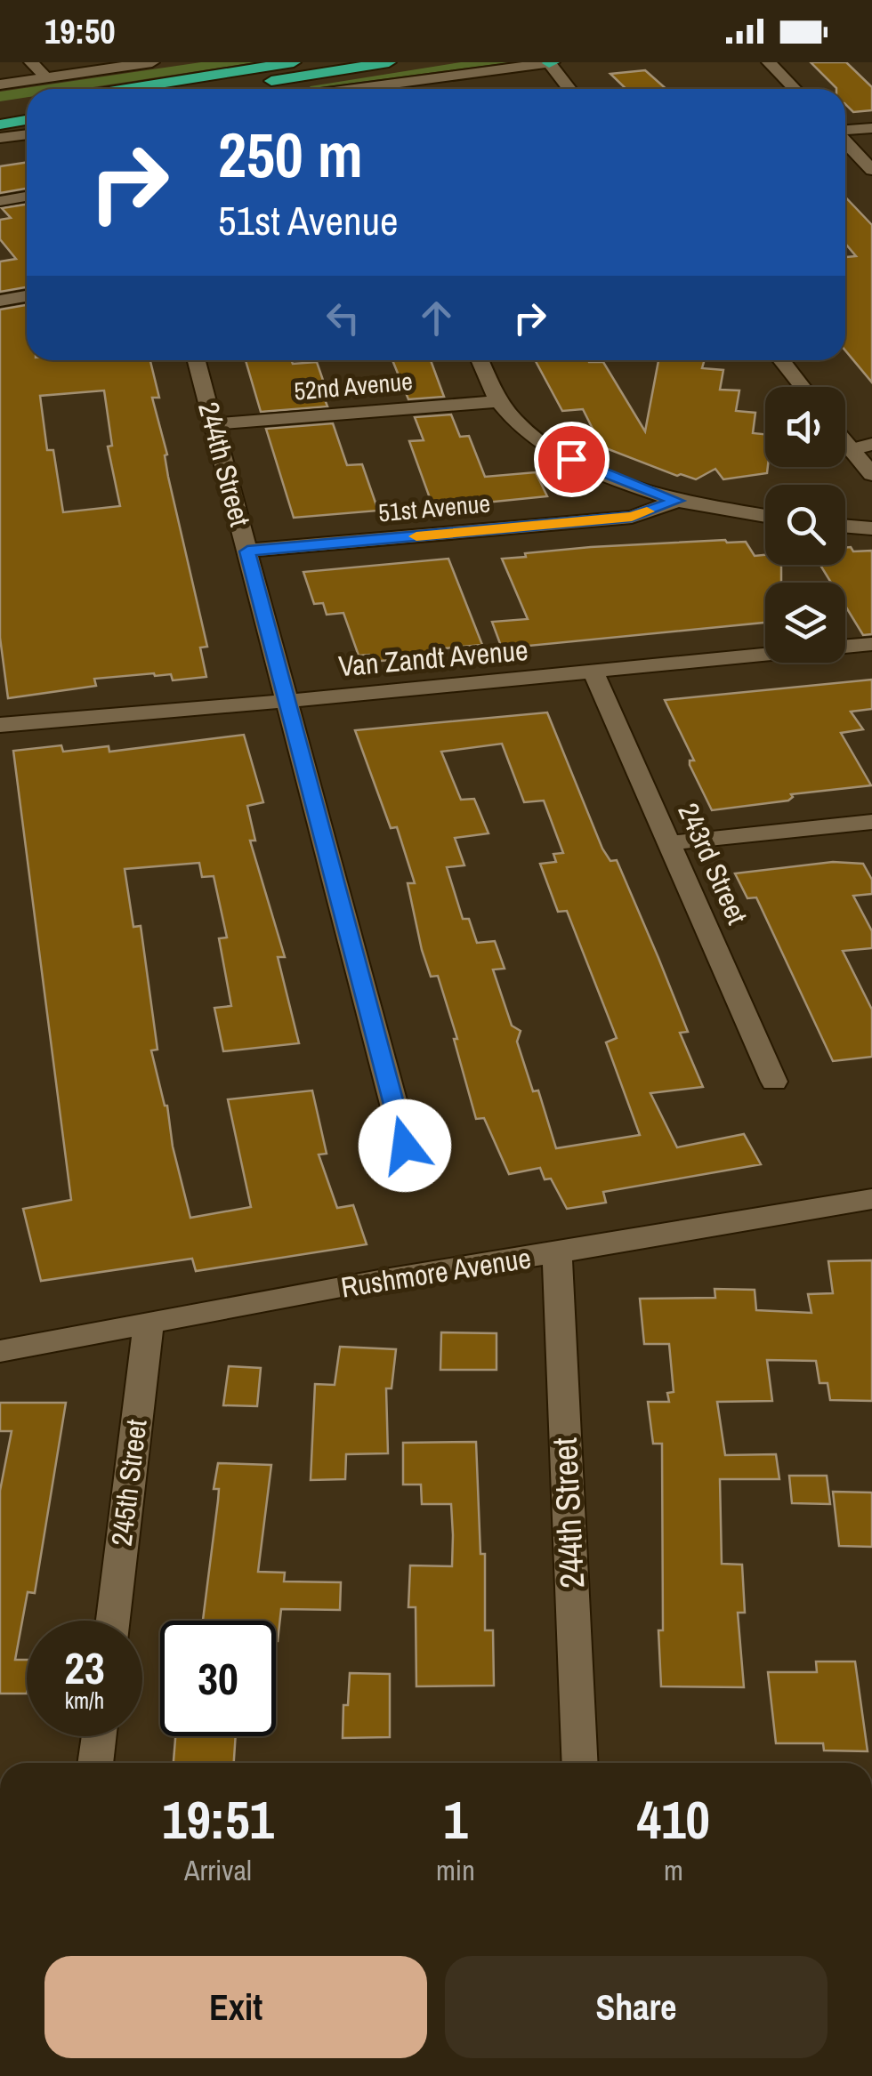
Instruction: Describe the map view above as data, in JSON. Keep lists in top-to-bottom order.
{
  "streets": {
    "street": [
      "52nd Avenue",
      "244th Street",
      "51st Avenue",
      "Van Zandt Avenue",
      "243rd Street",
      "Rushmore Avenue",
      "245th Street"
    ]
  },
  "crossings": [
    ["52nd Avenue", "244th Street"],
    ["244th Street", "51st Avenue"],
    ["244th Street", "Van Zandt Avenue"],
    ["244th Street", "Rushmore Avenue"],
    ["Van Zandt Avenue", "243rd Street"],
    ["Rushmore Avenue", "245th Street"]
  ],
  "page": {
    "status": "19:50",
    "turn": ["250 m", "51st Avenue"],
    "speed": "23 km/h",
    "limit": "30",
    "eta": [
      "19:51",
      "Arrival",
      "1",
      "min",
      "410",
      "m"
    ],
    "buttons": ["Exit", "Share"]
  }
}
